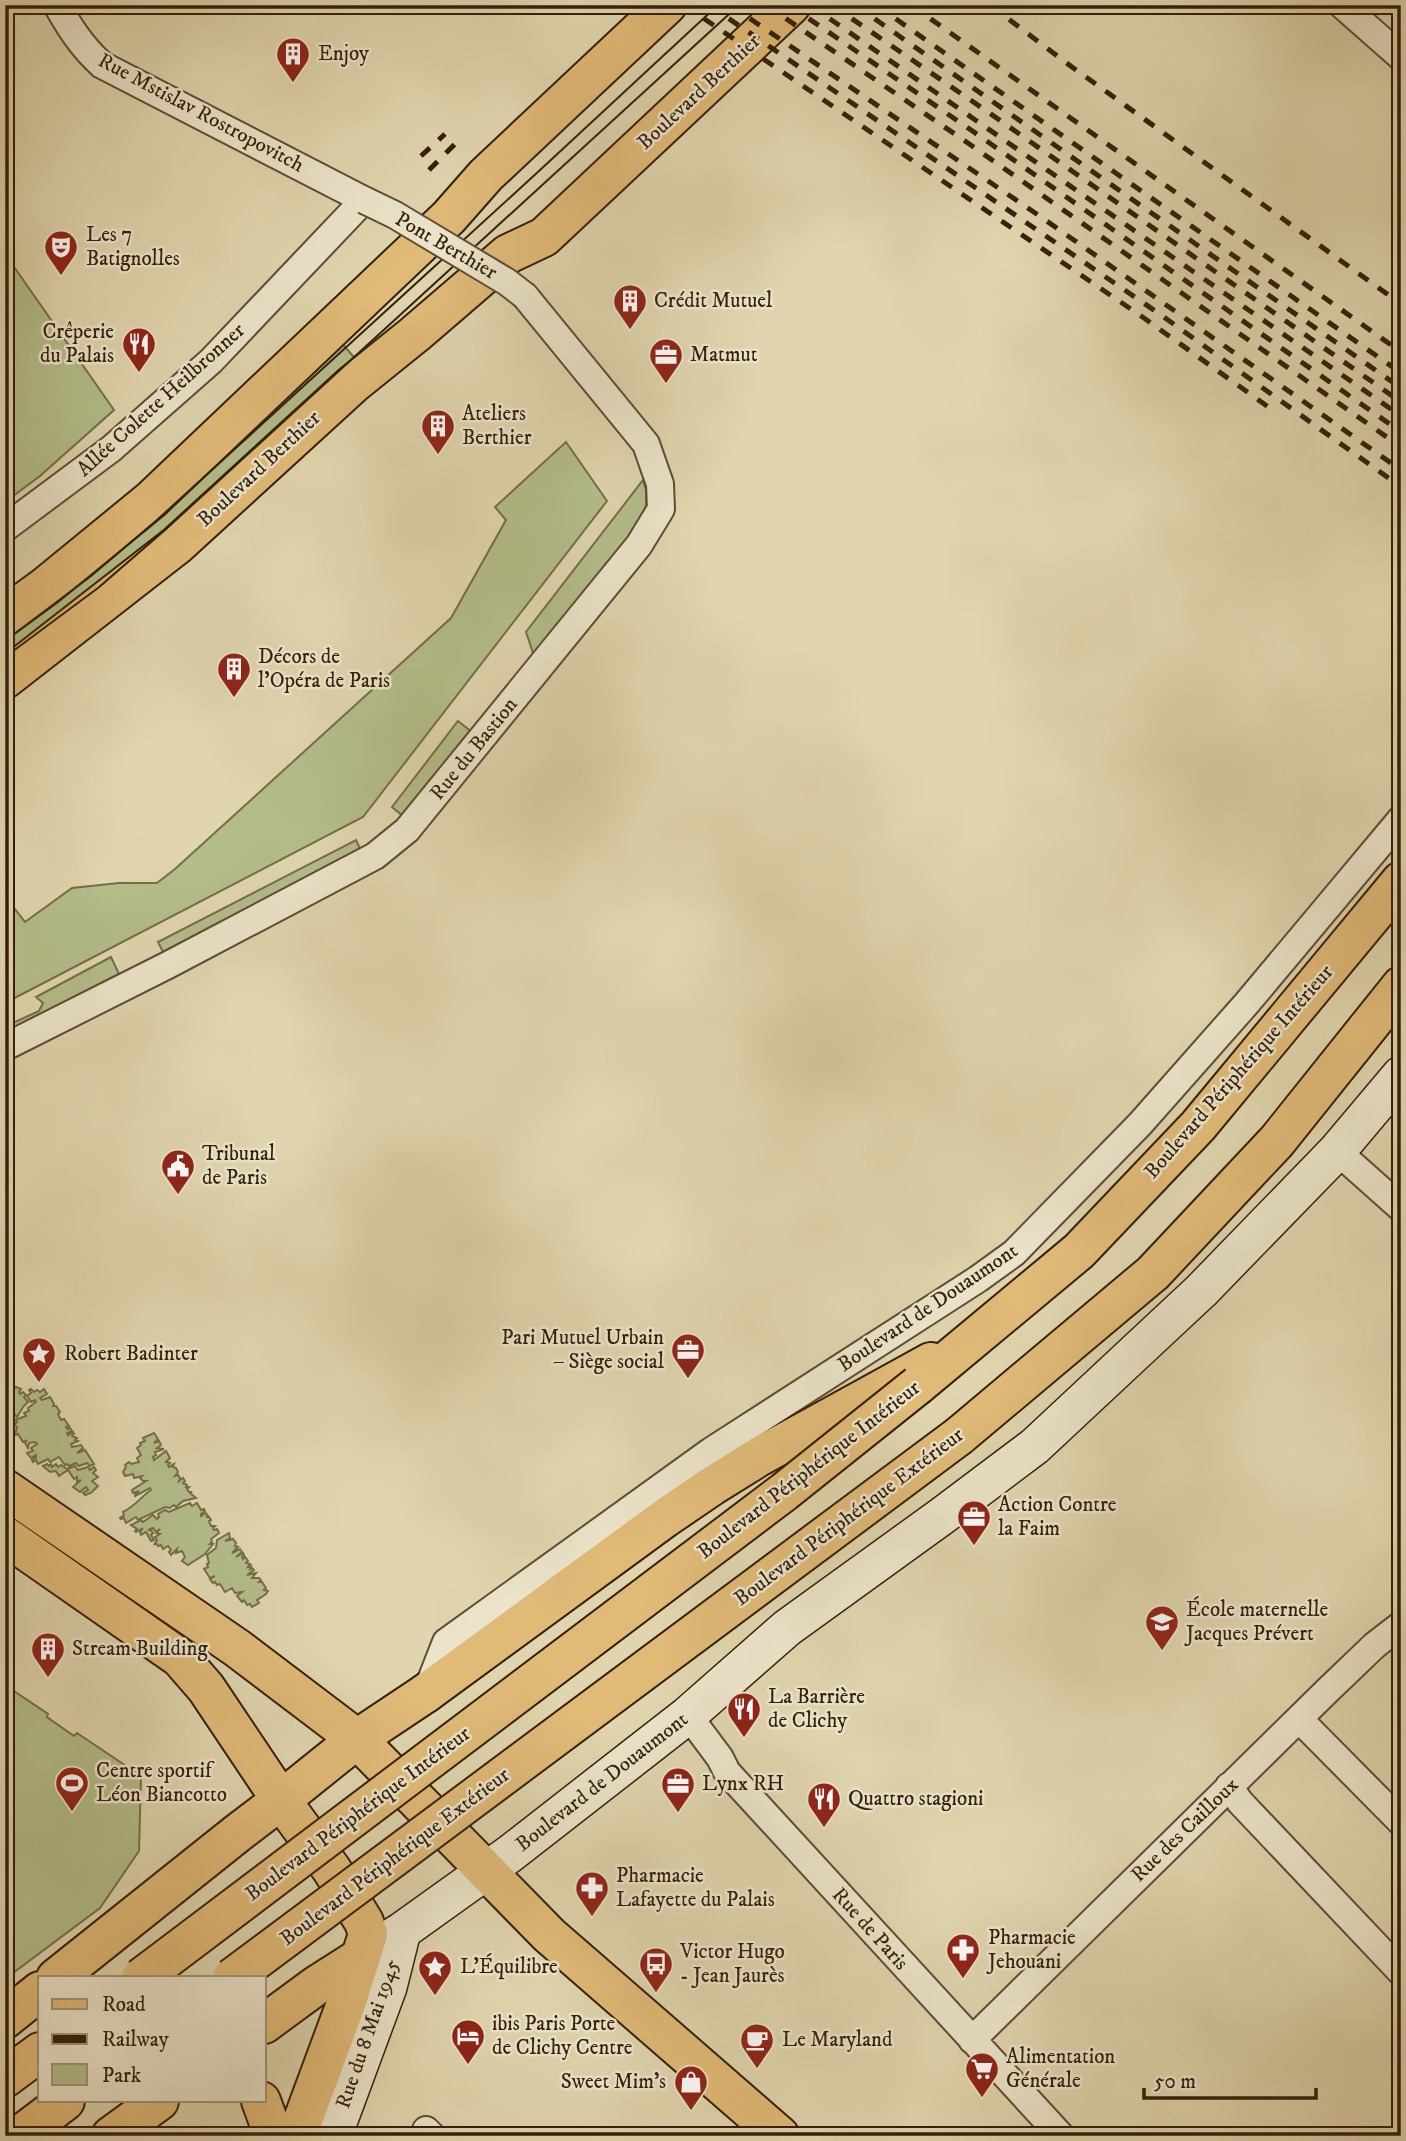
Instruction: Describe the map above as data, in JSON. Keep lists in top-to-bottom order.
{
  "streets": {
    "main road": [
      "Boulevard Berthier",
      "Boulevard Périphérique Intérieur",
      "Boulevard de Douaumont",
      "Boulevard Périphérique Extérieur",
      "Rue du 8 Mai 1945"
    ],
    "street": [
      "Rue Mstislav Rostropovitch",
      "Pont Berthier",
      "Allée Colette Heilbronner",
      "Rue du Bastion",
      "Rue des Cailloux",
      "Rue de Paris"
    ]
  },
  "crossings": [
    ["Rue Mstislav Rostropovitch", "Pont Berthier"],
    ["Rue Mstislav Rostropovitch", "Allée Colette Heilbronner"],
    ["Pont Berthier", "Allée Colette Heilbronner"],
    ["Pont Berthier", "Rue du Bastion"],
    ["Boulevard de Douaumont", "Rue de Paris"],
    ["Boulevard de Douaumont", "Rue du 8 Mai 1945"],
    ["Rue des Cailloux", "Rue de Paris"]
  ],
  "places": {
    "building": [
      "Enjoy",
      "Crédit Mutuel",
      "Ateliers Berthier",
      "Décors de l’Opéra de Paris",
      "Stream Building"
    ],
    "theatre": ["Les 7 Batignolles"],
    "restaurant": ["Crêperie du Palais", "La Barrière de Clichy", "Quattro stagioni"],
    "office": [
      "Matmut",
      "Pari Mutuel Urbain – Siège social",
      "Action Contre la Faim",
      "Lynx RH"
    ],
    "public building": ["Tribunal de Paris"],
    "place": ["Robert Badinter", "L'Équilibre"],
    "school or university": ["École maternelle Jacques Prévert"],
    "sports": ["Centre sportif Léon Biancotto"],
    "pharmacy": ["Pharmacie Lafayette du Palais", "Pharmacie Jehouani"],
    "bus stop": ["Victor Hugo - Jean Jaurès"],
    "hotel": ["ibis Paris Porte de Clichy Centre"],
    "cafe": ["Le Maryland"],
    "supermarket": ["Alimentation Générale"],
    "shop": ["Sweet Mim's"]
  },
  "legend": ["Road", "Railway", "Park"],
  "scale_bar": "50 m"
}
